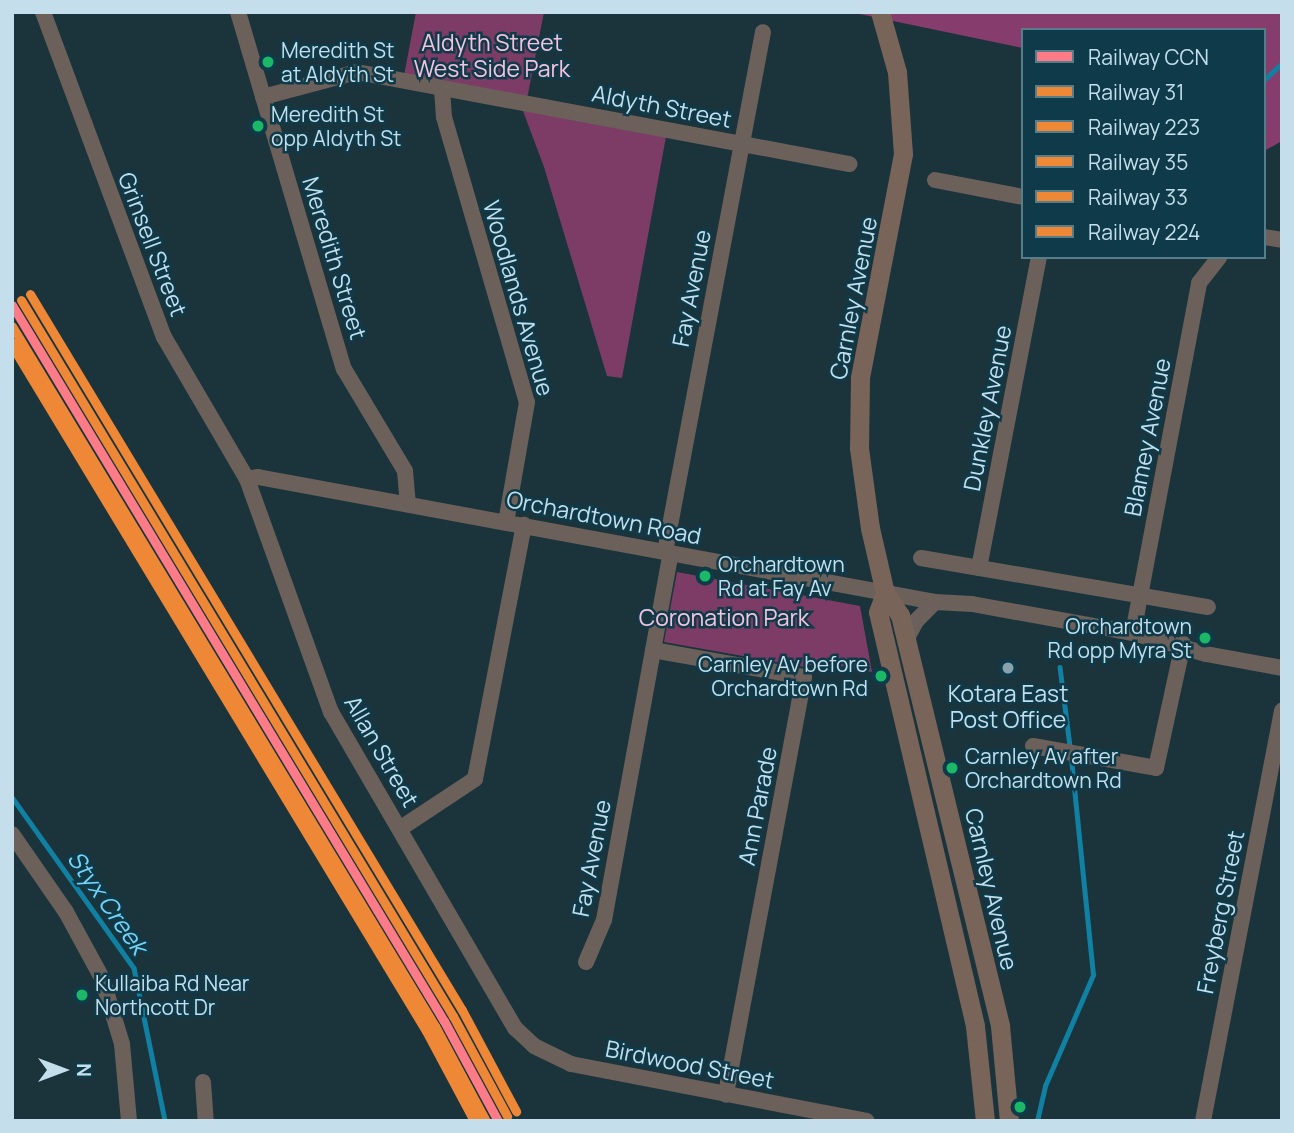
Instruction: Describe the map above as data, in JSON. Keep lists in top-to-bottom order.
{
  "streets": {
    "main road": ["Carnley Avenue"],
    "street": [
      "Aldyth Street",
      "Grinsell Street",
      "Meredith Street",
      "Fay Avenue",
      "Woodlands Avenue",
      "Dunkley Avenue",
      "Blamey Avenue",
      "Orchardtown Road",
      "Allan Street",
      "Ann Parade",
      "Freyberg Street",
      "Birdwood Street"
    ]
  },
  "crossings": [
    ["Aldyth Street", "Meredith Street"],
    ["Aldyth Street", "Fay Avenue"],
    ["Aldyth Street", "Woodlands Avenue"],
    ["Grinsell Street", "Orchardtown Road"],
    ["Grinsell Street", "Allan Street"],
    ["Meredith Street", "Orchardtown Road"],
    ["Fay Avenue", "Orchardtown Road"],
    ["Fay Avenue", "Ann Parade"],
    ["Woodlands Avenue", "Orchardtown Road"],
    ["Carnley Avenue", "Orchardtown Road"],
    ["Blamey Avenue", "Orchardtown Road"],
    ["Orchardtown Road", "Allan Street"],
    ["Allan Street", "Birdwood Street"],
    ["Ann Parade", "Birdwood Street"]
  ],
  "water": ["Styx Creek"],
  "parks": ["Aldyth Street West Side Park", "Coronation Park"],
  "places": [
    "Meredith St at Aldyth St",
    "Meredith St opp Aldyth St",
    "Orchardtown Rd at Fay Av",
    "Orchardtown Rd opp Myra St",
    "Kotara East Post Office",
    "Carnley Av before Orchardtown Rd",
    "Carnley Av after Orchardtown Rd",
    "Kullaiba Rd Near Northcott Dr"
  ],
  "lines": [
    "rail line 33",
    "rail line 223",
    "rail line CCN",
    "rail line 31",
    "rail line 224",
    "rail line 35"
  ],
  "legend": [
    "Railway CCN",
    "Railway 31",
    "Railway 223",
    "Railway 35",
    "Railway 33",
    "Railway 224"
  ],
  "north": "right"
}
